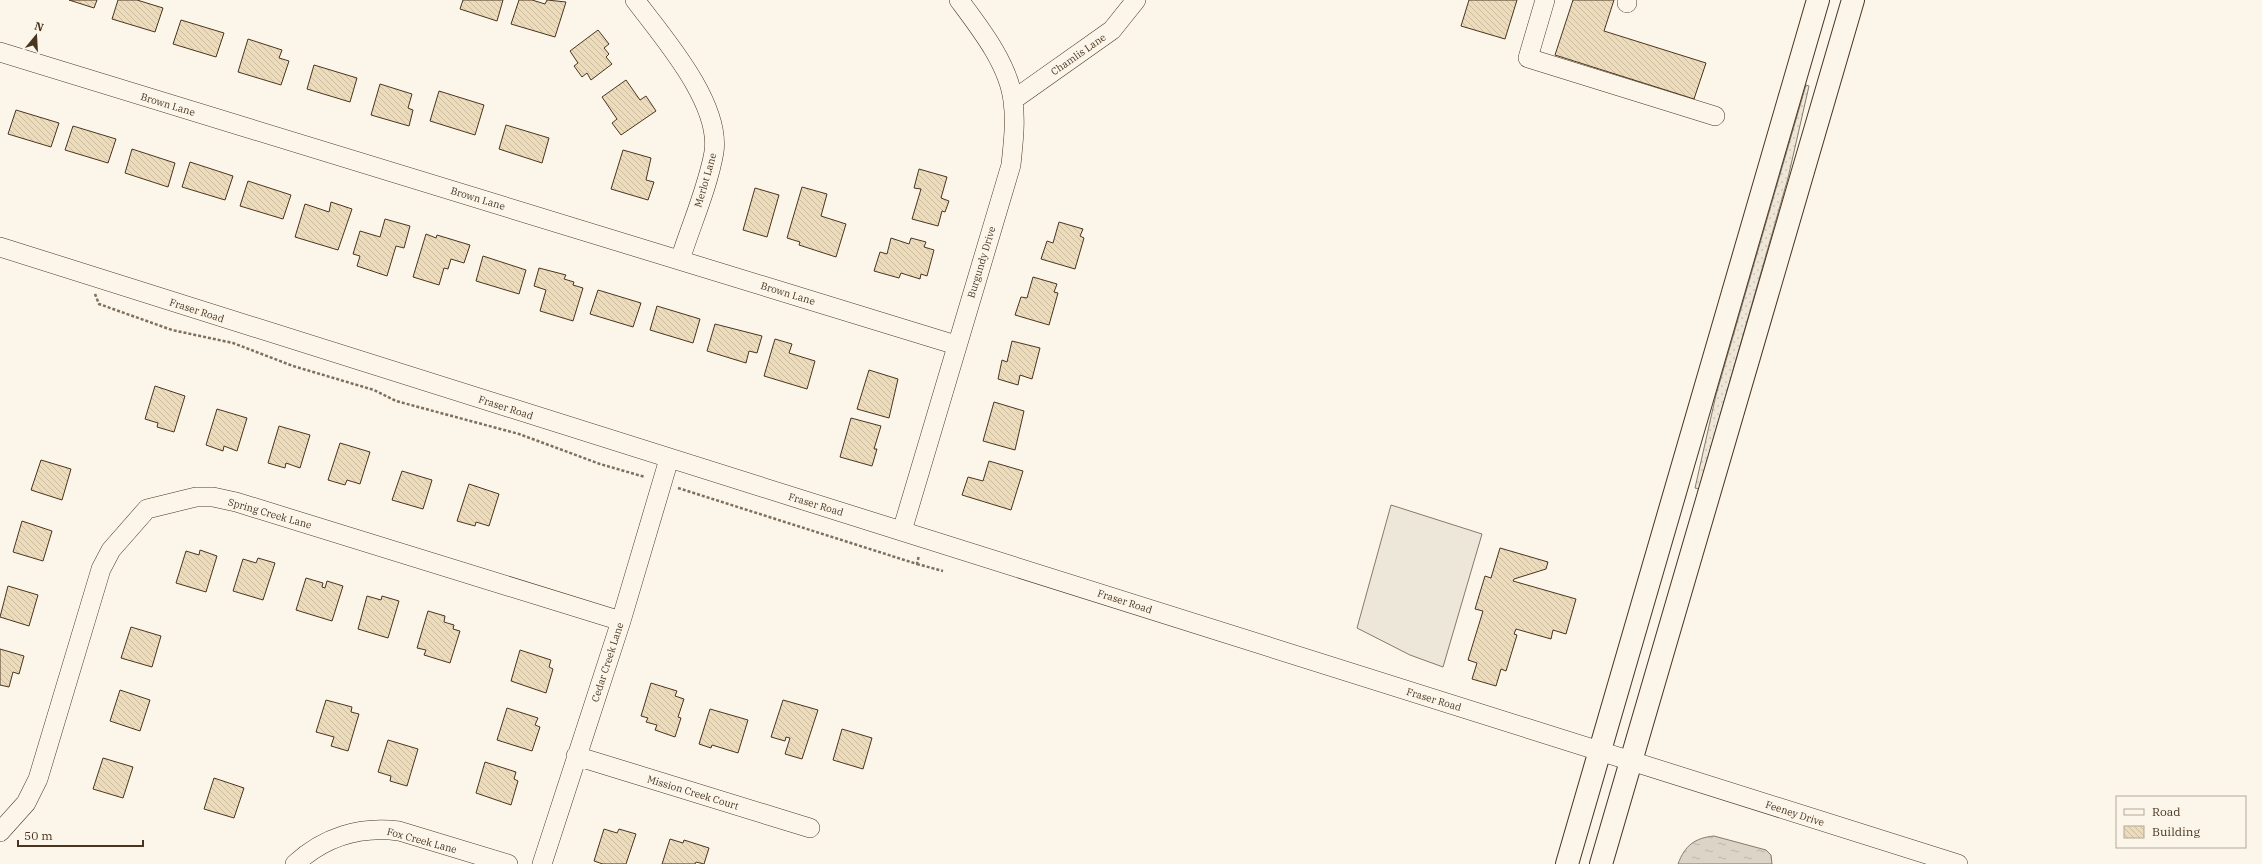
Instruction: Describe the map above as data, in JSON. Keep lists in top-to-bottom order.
{
  "streets": {
    "street": [
      "Chamlis Lane",
      "Brown Lane",
      "Merlot Lane",
      "Burgundy Drive",
      "Fraser Road",
      "Spring Creek Lane",
      "Cedar Creek Lane",
      "Mission Creek Court",
      "Feeney Drive",
      "Fox Creek Lane"
    ]
  },
  "crossings": [
    ["Chamlis Lane", "Burgundy Drive"],
    ["Brown Lane", "Merlot Lane"],
    ["Brown Lane", "Burgundy Drive"],
    ["Burgundy Drive", "Fraser Road"],
    ["Fraser Road", "Cedar Creek Lane"],
    ["Fraser Road", "Feeney Drive"],
    ["Spring Creek Lane", "Cedar Creek Lane"],
    ["Cedar Creek Lane", "Mission Creek Court"]
  ],
  "legend": ["Road", "Building"],
  "scale_bar": "50 m",
  "north": "top"
}
